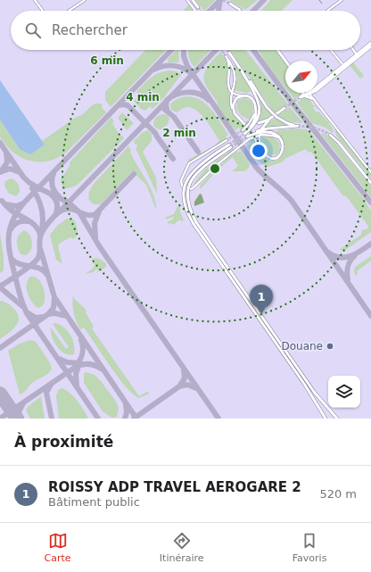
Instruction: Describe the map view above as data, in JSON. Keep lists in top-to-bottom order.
{
  "places": ["Douane"],
  "north": "top right",
  "page": {
    "search": "Rechercher",
    "pins": "1",
    "heading": "À proximité",
    "list": [
      {
        "mark": "1",
        "name": "ROISSY ADP TRAVEL AEROGARE 2",
        "note": "Bâtiment public",
        "value": "520 m"
      }
    ],
    "nav": ["Carte", "Itinéraire", "Favoris"]
  },
  "rings": ["6 min", "4 min", "2 min"]
}
